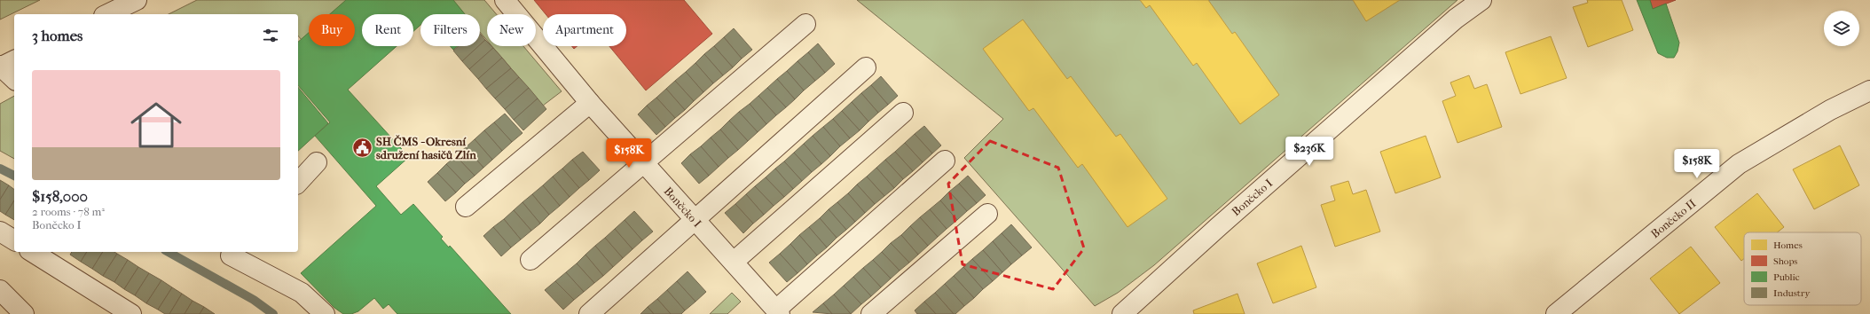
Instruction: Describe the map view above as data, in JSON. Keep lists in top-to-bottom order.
{
  "streets": {
    "street": ["Boněcko I", "Boněcko II"]
  },
  "places": {
    "public building": ["SH ČMS - Okresní sdružení hasičů Zlín"]
  },
  "legend": [
    "Homes",
    "Shops",
    "Public",
    "Industry"
  ],
  "page": {
    "chip": [
      "Buy",
      "Rent",
      "Filters",
      "New",
      "Apartment"
    ],
    "heading": "3 homes",
    "list": [
      {
        "name": "$158,000",
        "note": "2 rooms · 78 m² · Boněcko I"
      }
    ],
    "price": ["$236K", "$158K", "$158K"]
  }
}
